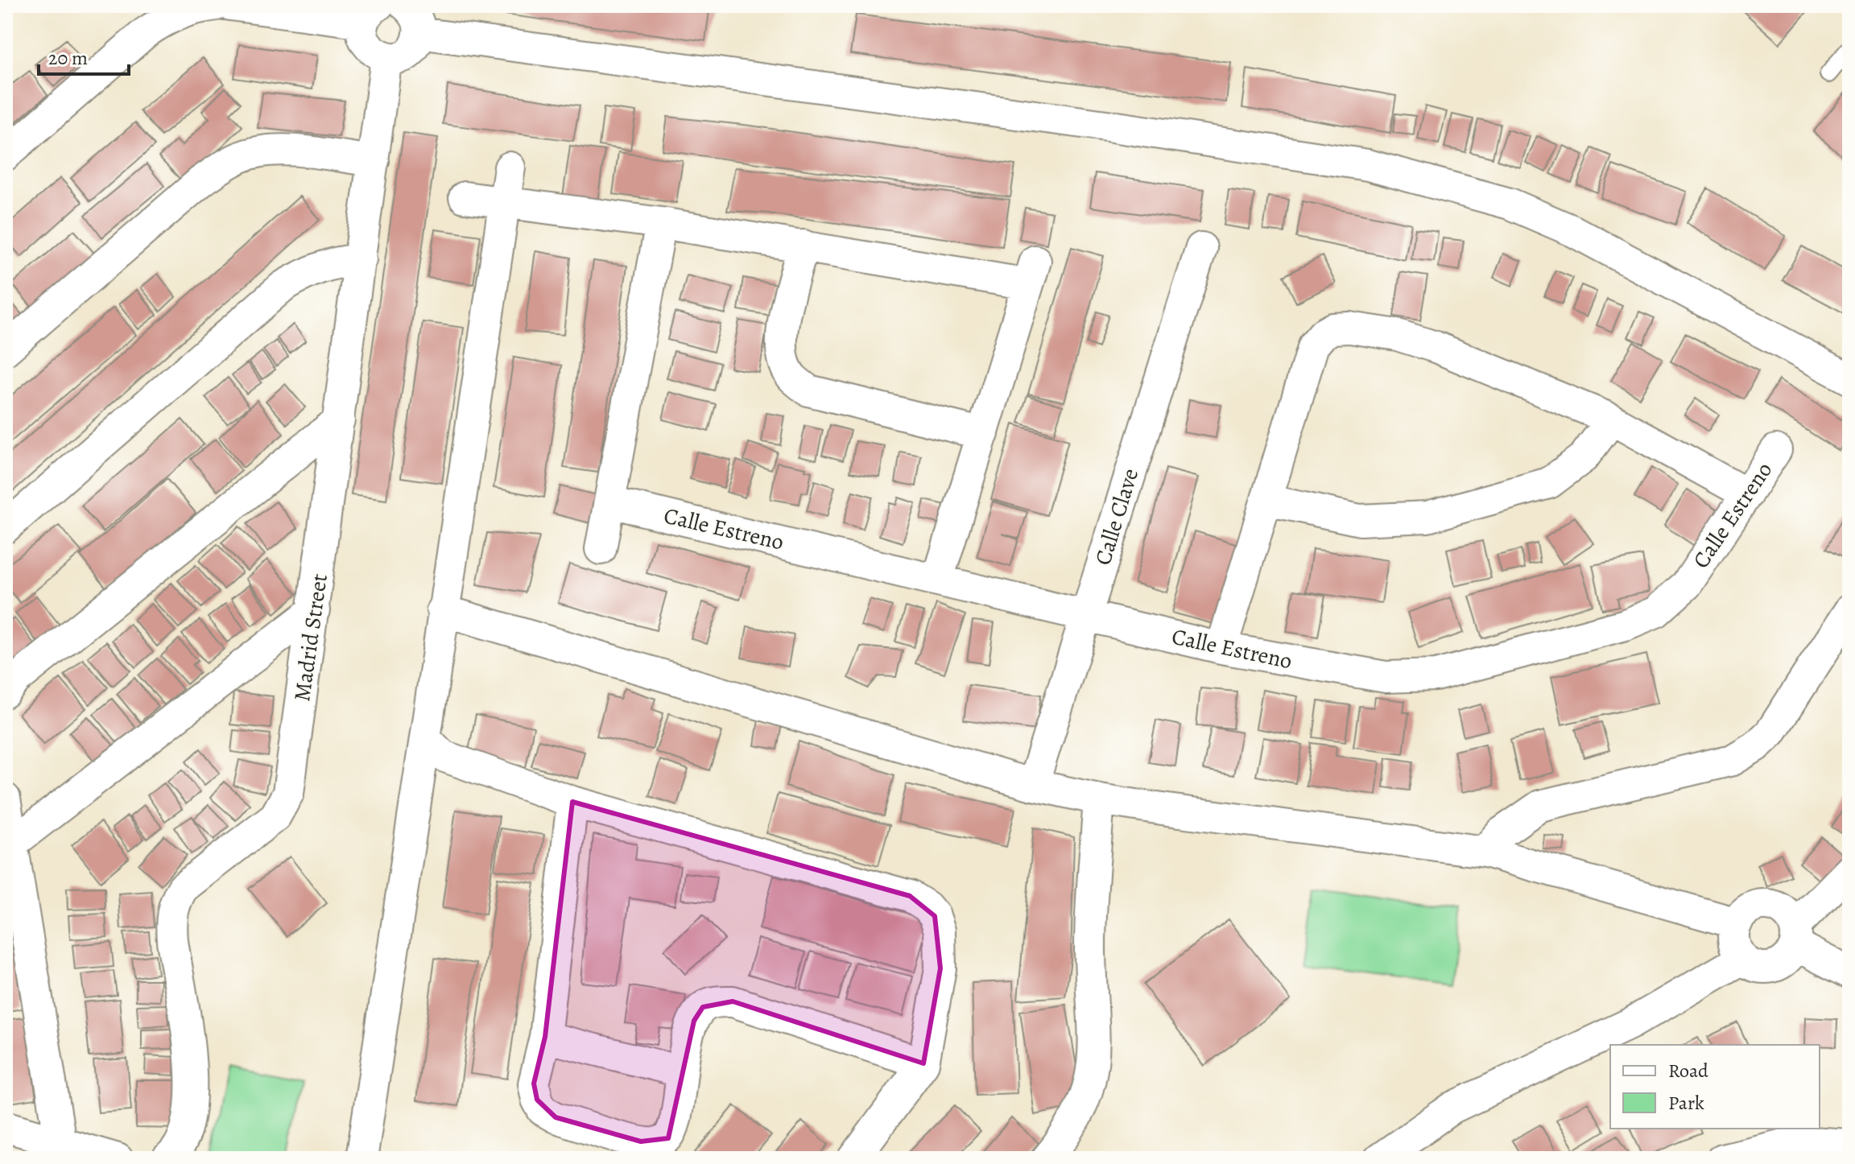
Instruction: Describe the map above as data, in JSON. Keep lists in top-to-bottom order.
{
  "streets": {
    "street": ["Calle Estreno", "Calle Clave", "Madrid Street"]
  },
  "crossings": [
    ["Calle Estreno", "Calle Clave"]
  ],
  "legend": ["Road", "Park"],
  "scale_bar": "20 m"
}
